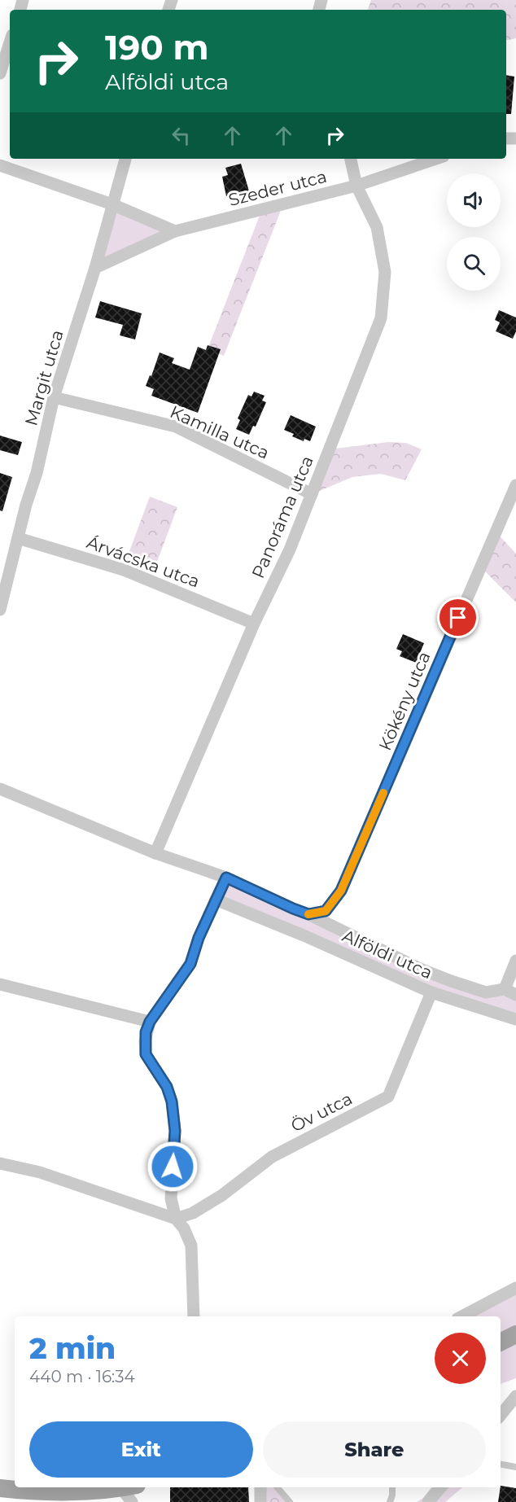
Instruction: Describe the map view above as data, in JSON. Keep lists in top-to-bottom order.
{
  "streets": {
    "street": [
      "Szeder utca",
      "Margit utca",
      "Kamilla utca",
      "Panoráma utca",
      "Árvácska utca",
      "Kökény utca",
      "Alföldi utca",
      "Öv utca"
    ]
  },
  "crossings": [
    ["Szeder utca", "Margit utca"],
    ["Szeder utca", "Panoráma utca"],
    ["Margit utca", "Kamilla utca"],
    ["Margit utca", "Árvácska utca"],
    ["Kamilla utca", "Panoráma utca"],
    ["Panoráma utca", "Árvácska utca"],
    ["Panoráma utca", "Alföldi utca"],
    ["Kökény utca", "Alföldi utca"],
    ["Alföldi utca", "Öv utca"]
  ],
  "page": {
    "turn": ["190 m", "Alföldi utca"],
    "heading": ["2 min", "440 m · 16:34"],
    "buttons": ["Exit", "Share"]
  }
}
